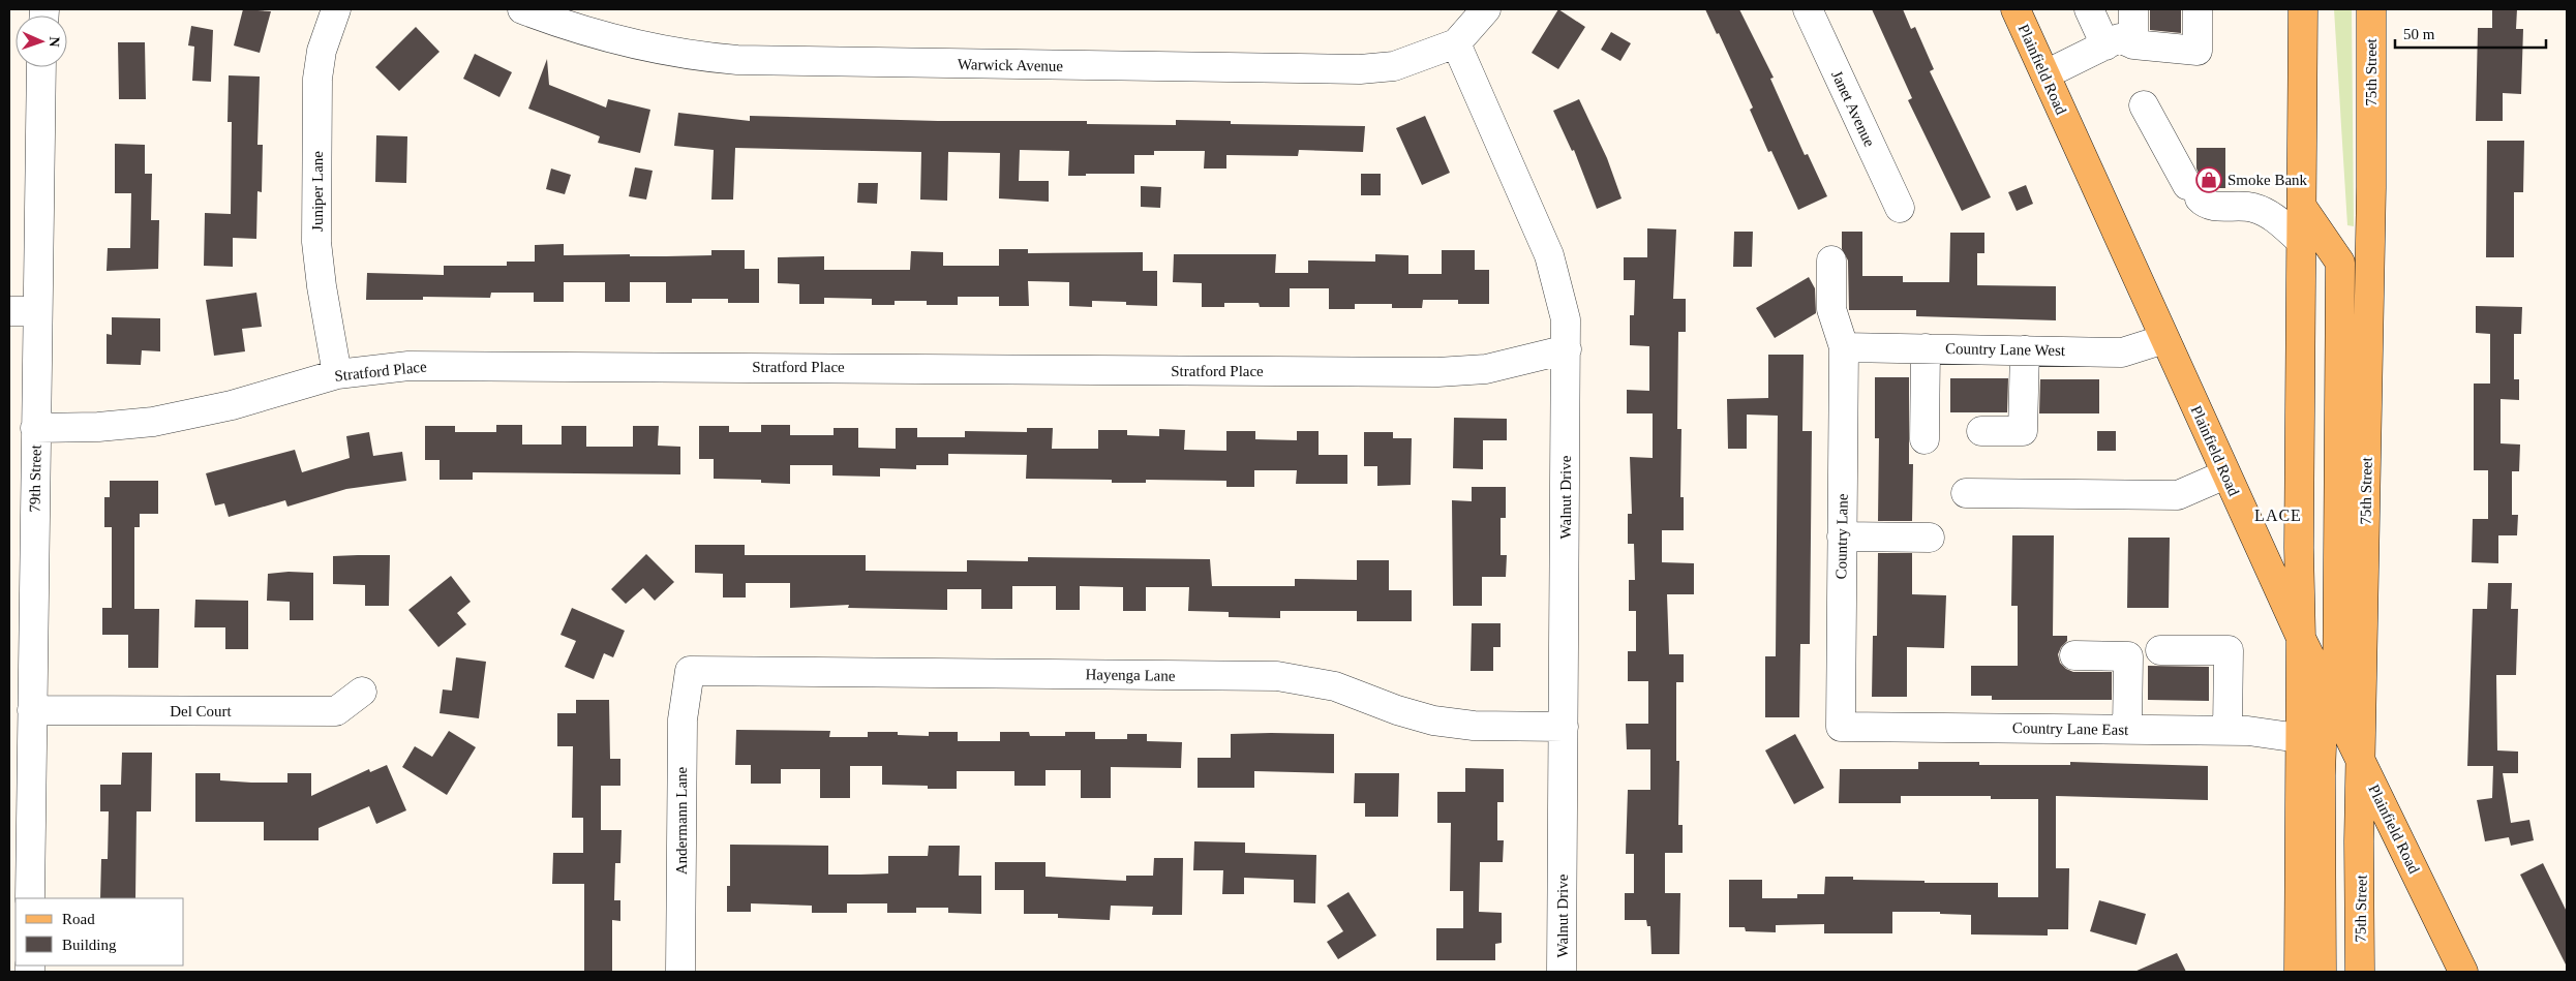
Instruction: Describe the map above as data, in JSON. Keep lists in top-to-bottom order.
{
  "streets": {
    "main road": ["Plainfield Road", "75th Street"],
    "street": [
      "Warwick Avenue",
      "Janet Avenue",
      "Juniper Lane",
      "Country Lane West",
      "Stratford Place",
      "79th Street",
      "Walnut Drive",
      "Country Lane",
      "Hayenga Lane",
      "Del Court",
      "Country Lane East",
      "Andermann Lane"
    ]
  },
  "crossings": [
    ["Warwick Avenue", "Walnut Drive"],
    ["Plainfield Road", "75th Street"],
    ["Plainfield Road", "Country Lane West"],
    ["Juniper Lane", "Stratford Place"],
    ["Country Lane West", "Country Lane"],
    ["Stratford Place", "79th Street"],
    ["Stratford Place", "Walnut Drive"],
    ["79th Street", "Del Court"],
    ["Walnut Drive", "Hayenga Lane"],
    ["Country Lane", "Country Lane East"],
    ["Hayenga Lane", "Andermann Lane"]
  ],
  "districts": ["LACE"],
  "places": {
    "shop": ["Smoke Bank"]
  },
  "legend": ["Road", "Building"],
  "scale_bar": "50 m",
  "north": "right"
}
